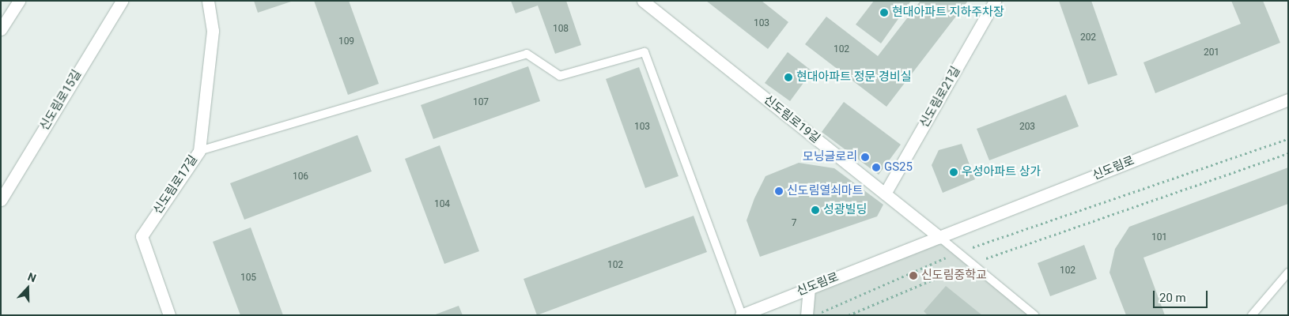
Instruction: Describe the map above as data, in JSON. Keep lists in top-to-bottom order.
{
  "streets": {
    "street": [
      "신도림로21길",
      "신도림로15길",
      "신도림로19길",
      "신도림로",
      "신도림로17길"
    ]
  },
  "crossings": [
    ["신도림로21길", "신도림로19길"],
    ["신도림로19길", "신도림로"]
  ],
  "places": [
    "현대아파트 지하주차장",
    "현대아파트 정문 경비실",
    "모닝글로리",
    "GS25",
    "우성아파트 상가",
    "신도림열쇠마트",
    "성광빌딩",
    "신도림중학교"
  ],
  "house_numbers": [
    "103",
    "108",
    "202",
    "109",
    "102",
    "201",
    "107",
    "103",
    "203",
    "106",
    "104",
    "7",
    "101",
    "102",
    "102",
    "105"
  ],
  "scale_bar": "20 m",
  "north": "top"
}
